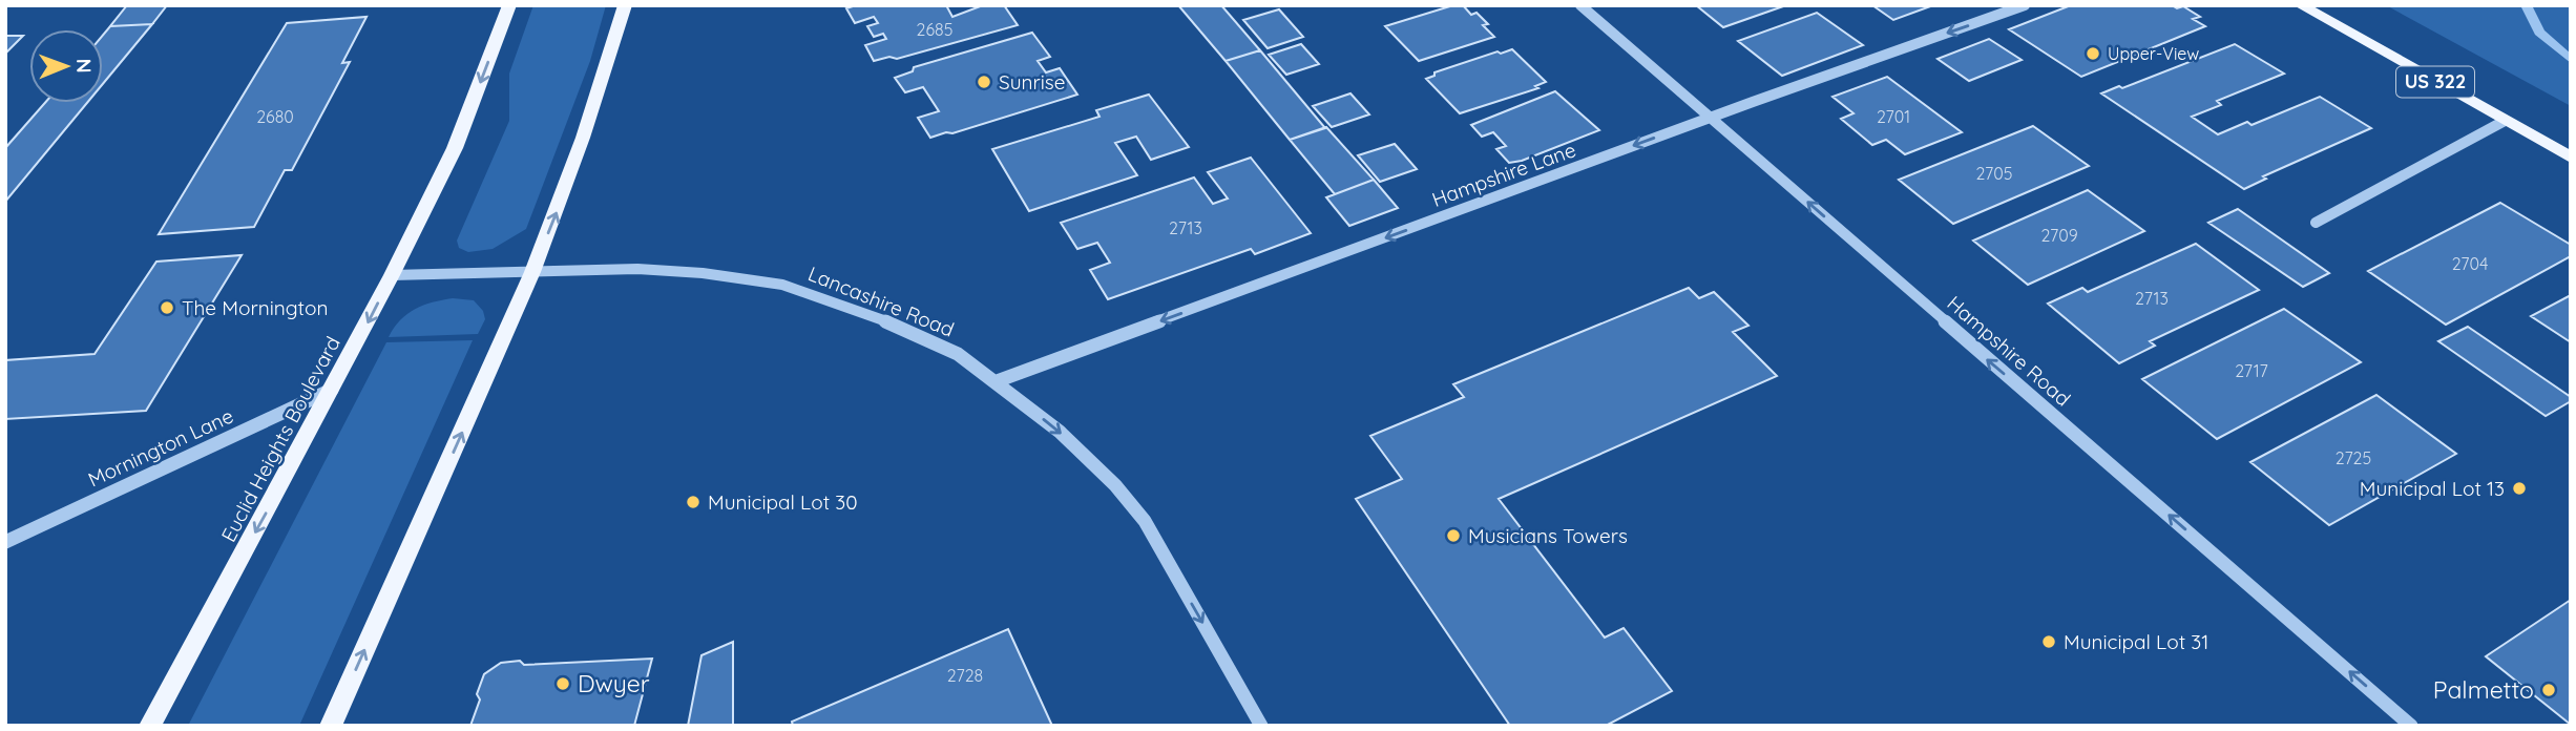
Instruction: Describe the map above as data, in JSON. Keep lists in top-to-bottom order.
{
  "streets": {
    "main road": ["US 322", "Euclid Heights Boulevard"],
    "street": [
      "Hampshire Lane",
      "Lancashire Road",
      "Hampshire Road",
      "Mornington Lane"
    ]
  },
  "crossings": [
    ["Hampshire Lane", "Lancashire Road"],
    ["Hampshire Lane", "Hampshire Road"],
    ["Lancashire Road", "Euclid Heights Boulevard"],
    ["Euclid Heights Boulevard", "Mornington Lane"]
  ],
  "one_way": ["Hampshire Lane", "Lancashire Road", "Hampshire Road"],
  "places": [
    "Upper-View",
    "Sunrise",
    "The Mornington",
    "Municipal Lot 13",
    "Municipal Lot 30",
    "Musicians Towers",
    "Municipal Lot 31",
    "Dwyer",
    "Palmetto"
  ],
  "house_numbers": [
    "2685",
    "2680",
    "2701",
    "2705",
    "2713",
    "2709",
    "2704",
    "2713",
    "2717",
    "2725",
    "2728"
  ],
  "north": "right"
}
